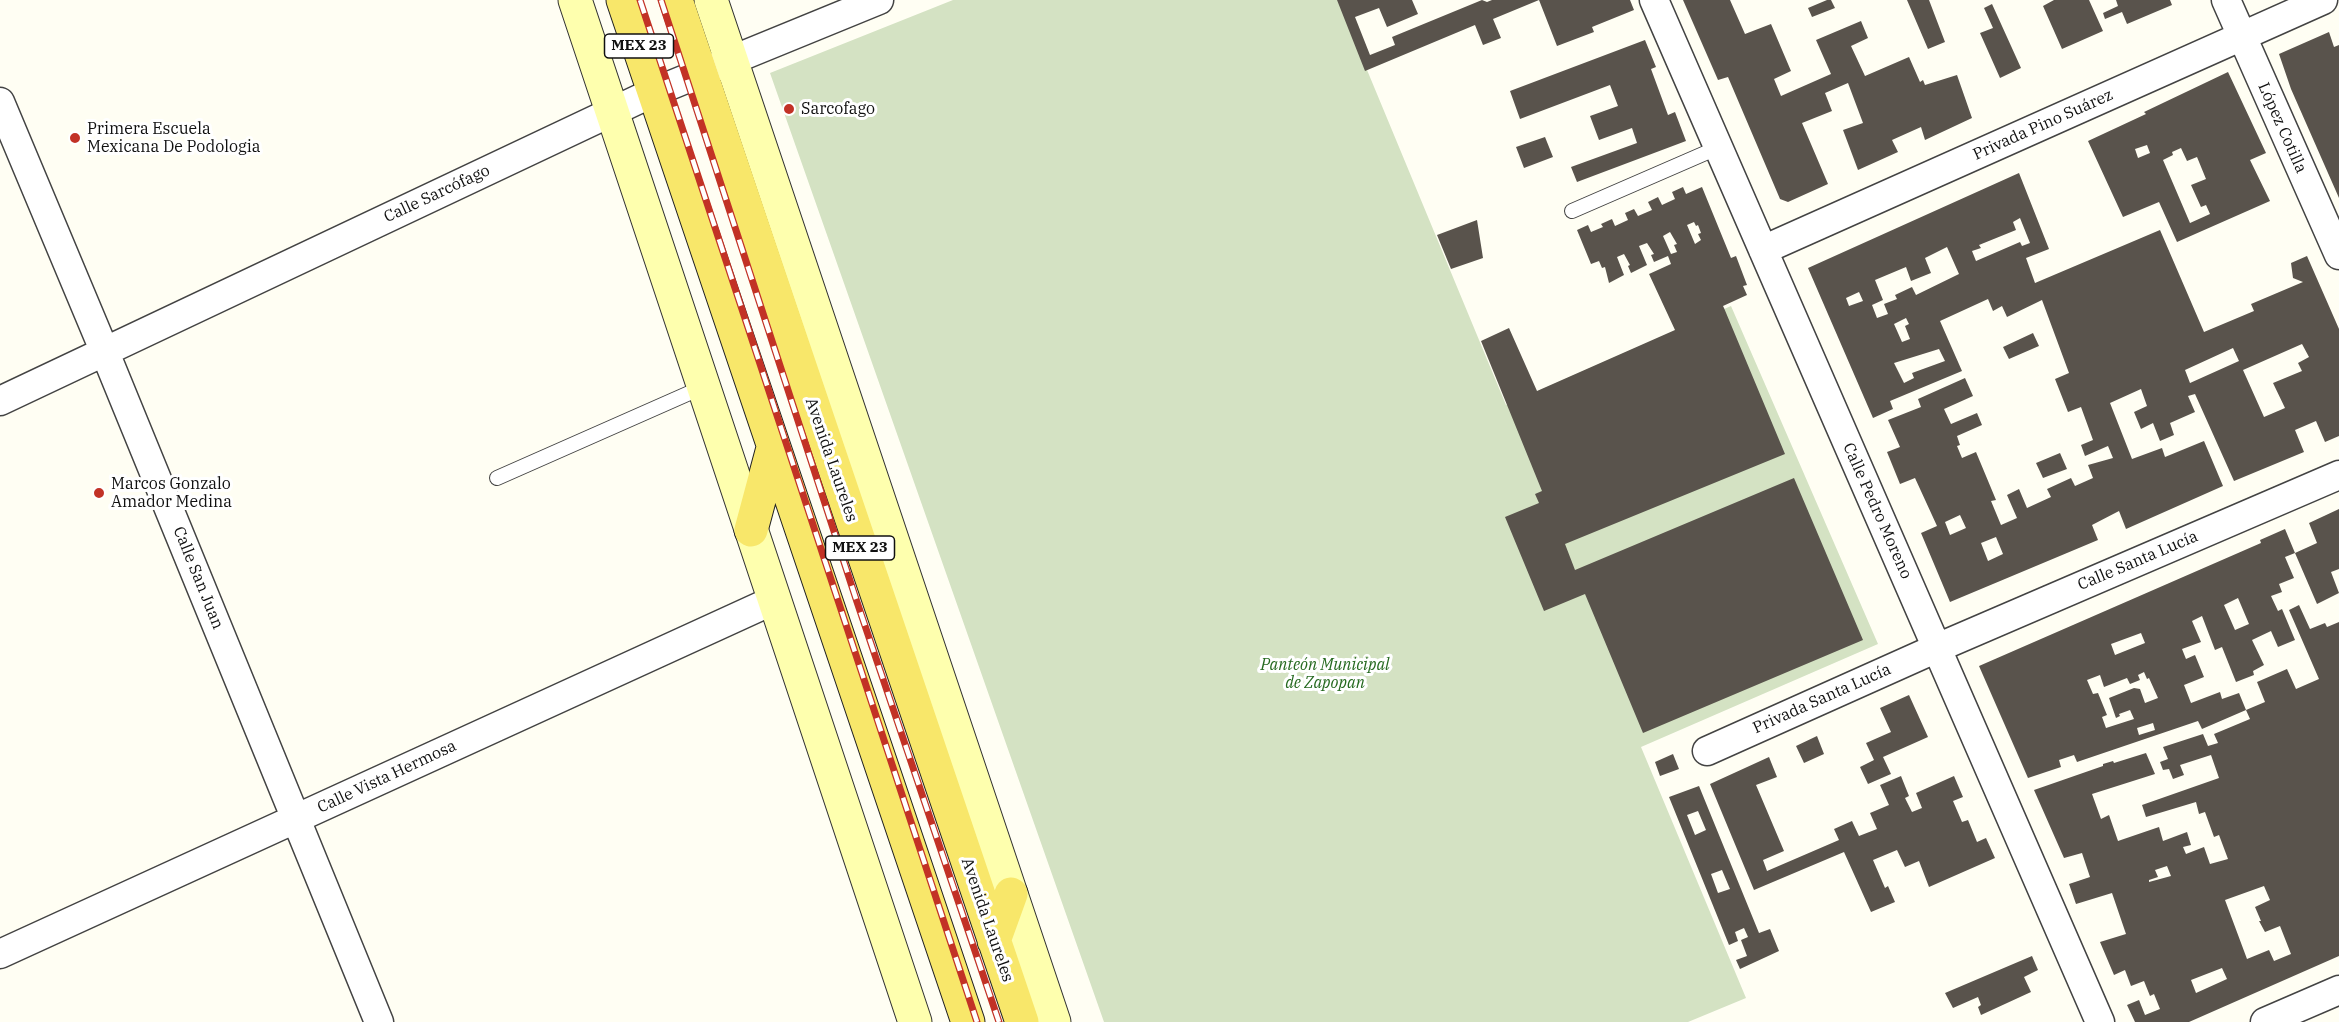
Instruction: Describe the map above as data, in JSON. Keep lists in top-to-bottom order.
{
  "streets": {
    "main road": ["MEX 23", "Avenida Laureles"],
    "street": [
      "Privada Pino Suárez",
      "López Cotilla",
      "Calle Sarcófago",
      "Calle Pedro Moreno",
      "Calle Santa Lucía",
      "Calle San Juan",
      "Privada Santa Lucía",
      "Calle Vista Hermosa"
    ]
  },
  "crossings": [
    ["MEX 23", "Calle Sarcófago"],
    ["Privada Pino Suárez", "López Cotilla"],
    ["Privada Pino Suárez", "Calle Pedro Moreno"],
    ["Calle Sarcófago", "Avenida Laureles"],
    ["Calle Sarcófago", "Calle San Juan"],
    ["Calle Pedro Moreno", "Calle Santa Lucía"],
    ["Calle Pedro Moreno", "Privada Santa Lucía"],
    ["Calle Santa Lucía", "Privada Santa Lucía"],
    ["Calle San Juan", "Calle Vista Hermosa"]
  ],
  "parks": ["Panteón Municipal de Zapopan"],
  "places": ["Sarcofago", "Primera Escuela Mexicana De Podologia", "Marcos Gonzalo Amador Medina"]
}
